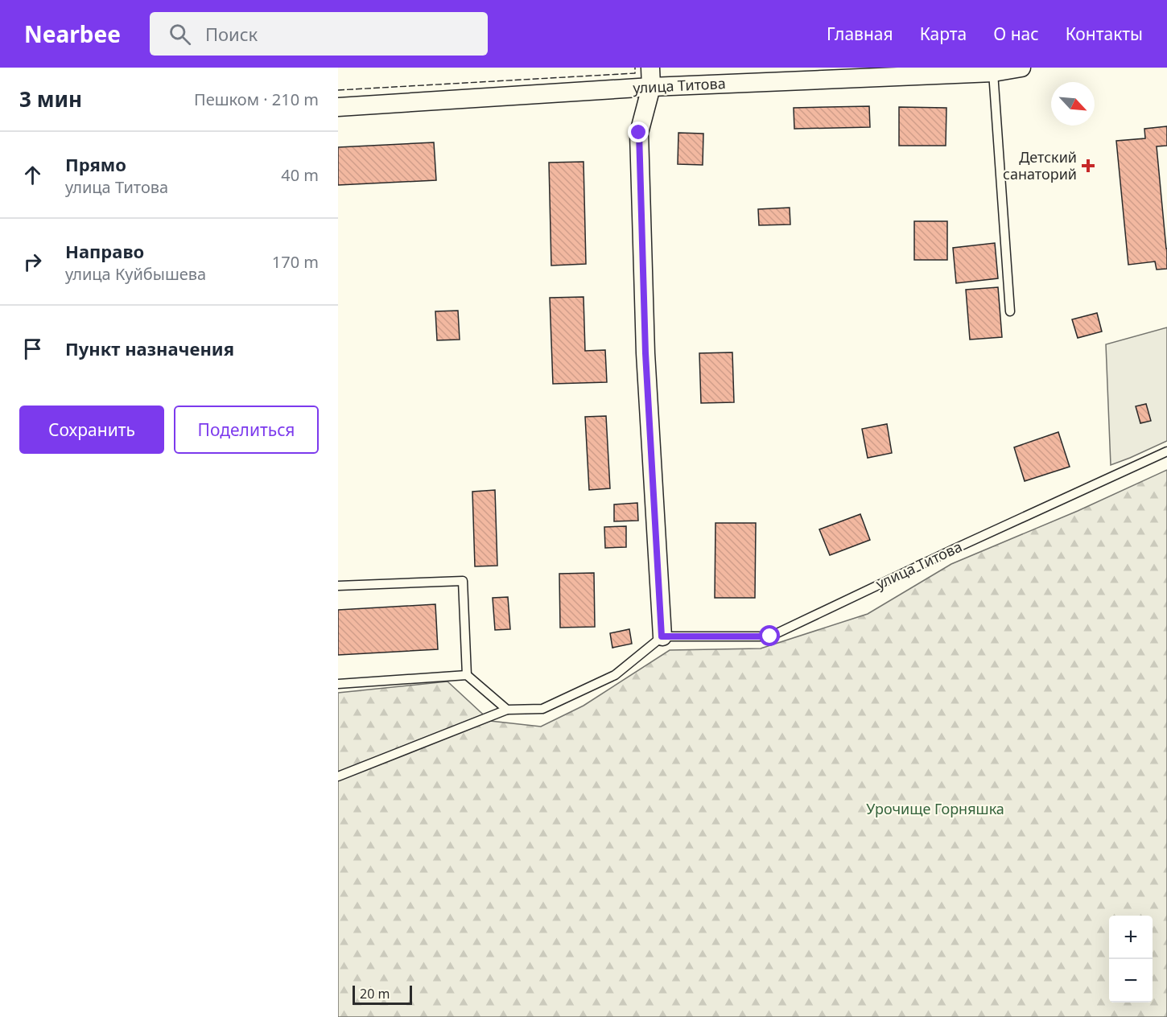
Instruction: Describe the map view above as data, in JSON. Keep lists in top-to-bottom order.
{
  "streets": {
    "street": ["улица Титова"]
  },
  "parks": ["Урочище Горняшка"],
  "places": {
    "health": ["Детский санаторий"]
  },
  "scale_bar": "20 m",
  "north": "bottom right",
  "page": {
    "header": "Nearbee",
    "search": "Поиск",
    "nav": [
      "Главная",
      "Карта",
      "О нас",
      "Контакты"
    ],
    "heading": ["3 мин", "Пешком · 210 m"],
    "list": [
      ["Прямо", "улица Титова", "40 m"],
      ["Направо", "улица Куйбышева", "170 m"],
      "Пункт назначения"
    ],
    "buttons": ["Сохранить", "Поделиться"],
    "map_buttons": ["+", "−"],
    "scale": "20 m"
  }
}
